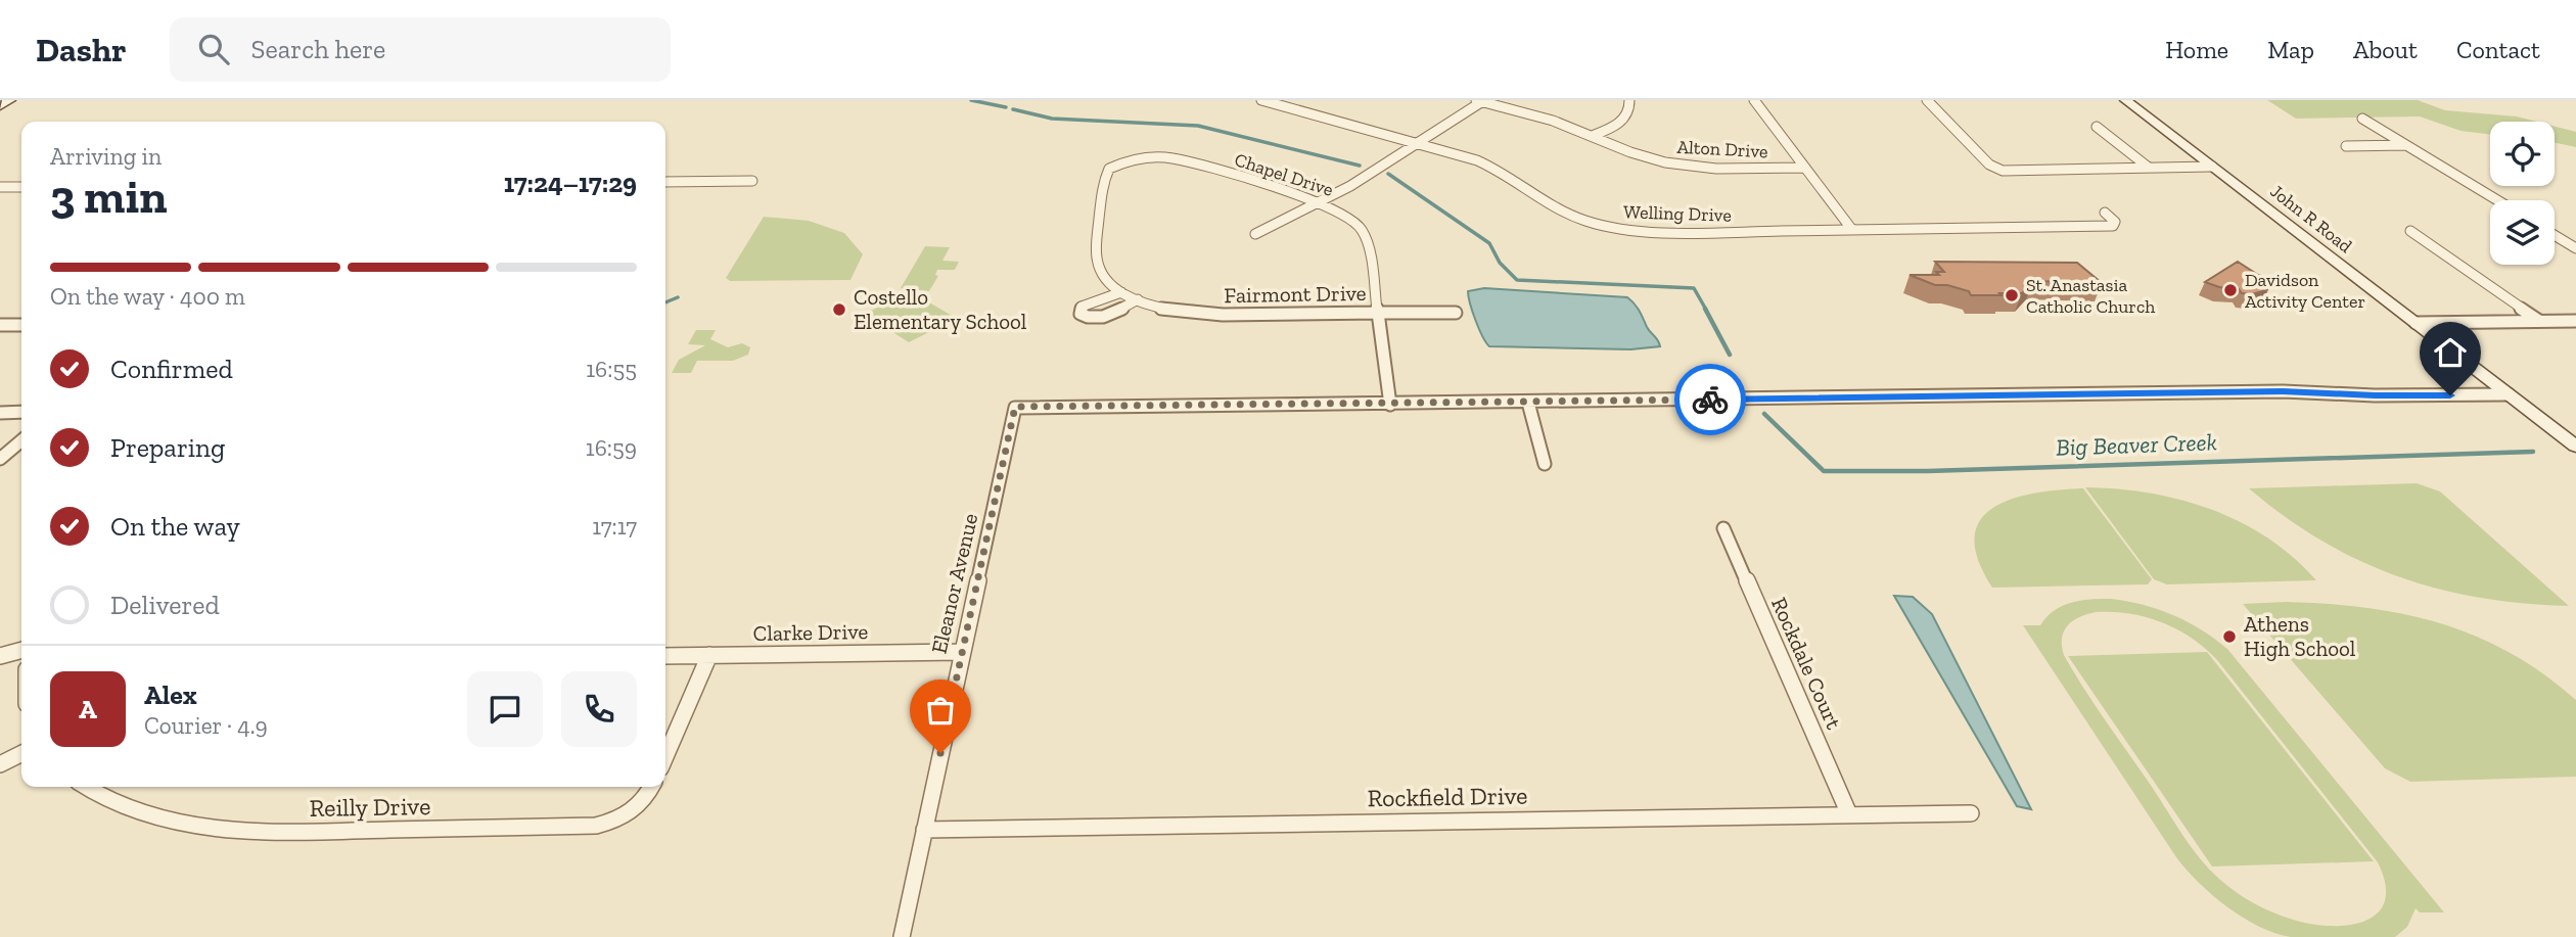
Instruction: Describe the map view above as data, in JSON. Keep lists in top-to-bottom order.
{
  "streets": {
    "main road": ["John R Road"],
    "street": [
      "Alton Drive",
      "Chapel Drive",
      "Welling Drive",
      "Fairmont Drive",
      "Eleanor Avenue",
      "Clarke Drive",
      "Rockdale Court",
      "Rockfield Drive",
      "Reilly Drive"
    ]
  },
  "crossings": [
    ["Chapel Drive", "Fairmont Drive"],
    ["Chapel Drive", "Eleanor Avenue"],
    ["Eleanor Avenue", "Clarke Drive"],
    ["Eleanor Avenue", "Rockfield Drive"],
    ["Rockdale Court", "Rockfield Drive"]
  ],
  "water": ["Big Beaver Creek"],
  "places": [
    "Davidson Activity Center",
    "St. Anastasia Catholic Church",
    "Costello Elementary School",
    "Athens High School"
  ],
  "page": {
    "header": "Dashr",
    "search": "Search here",
    "nav": [
      "Home",
      "Map",
      "About",
      "Contact"
    ],
    "heading": ["3 min", "Arriving in", "17:24–17:29"],
    "panel": ["Alex", "Courier · 4.9"],
    "bar": "On the way · 400 m",
    "list": [
      ["Confirmed", "16:55"],
      ["Preparing", "16:59"],
      ["On the way", "17:17"],
      "Delivered"
    ],
    "round": "A"
  }
}
